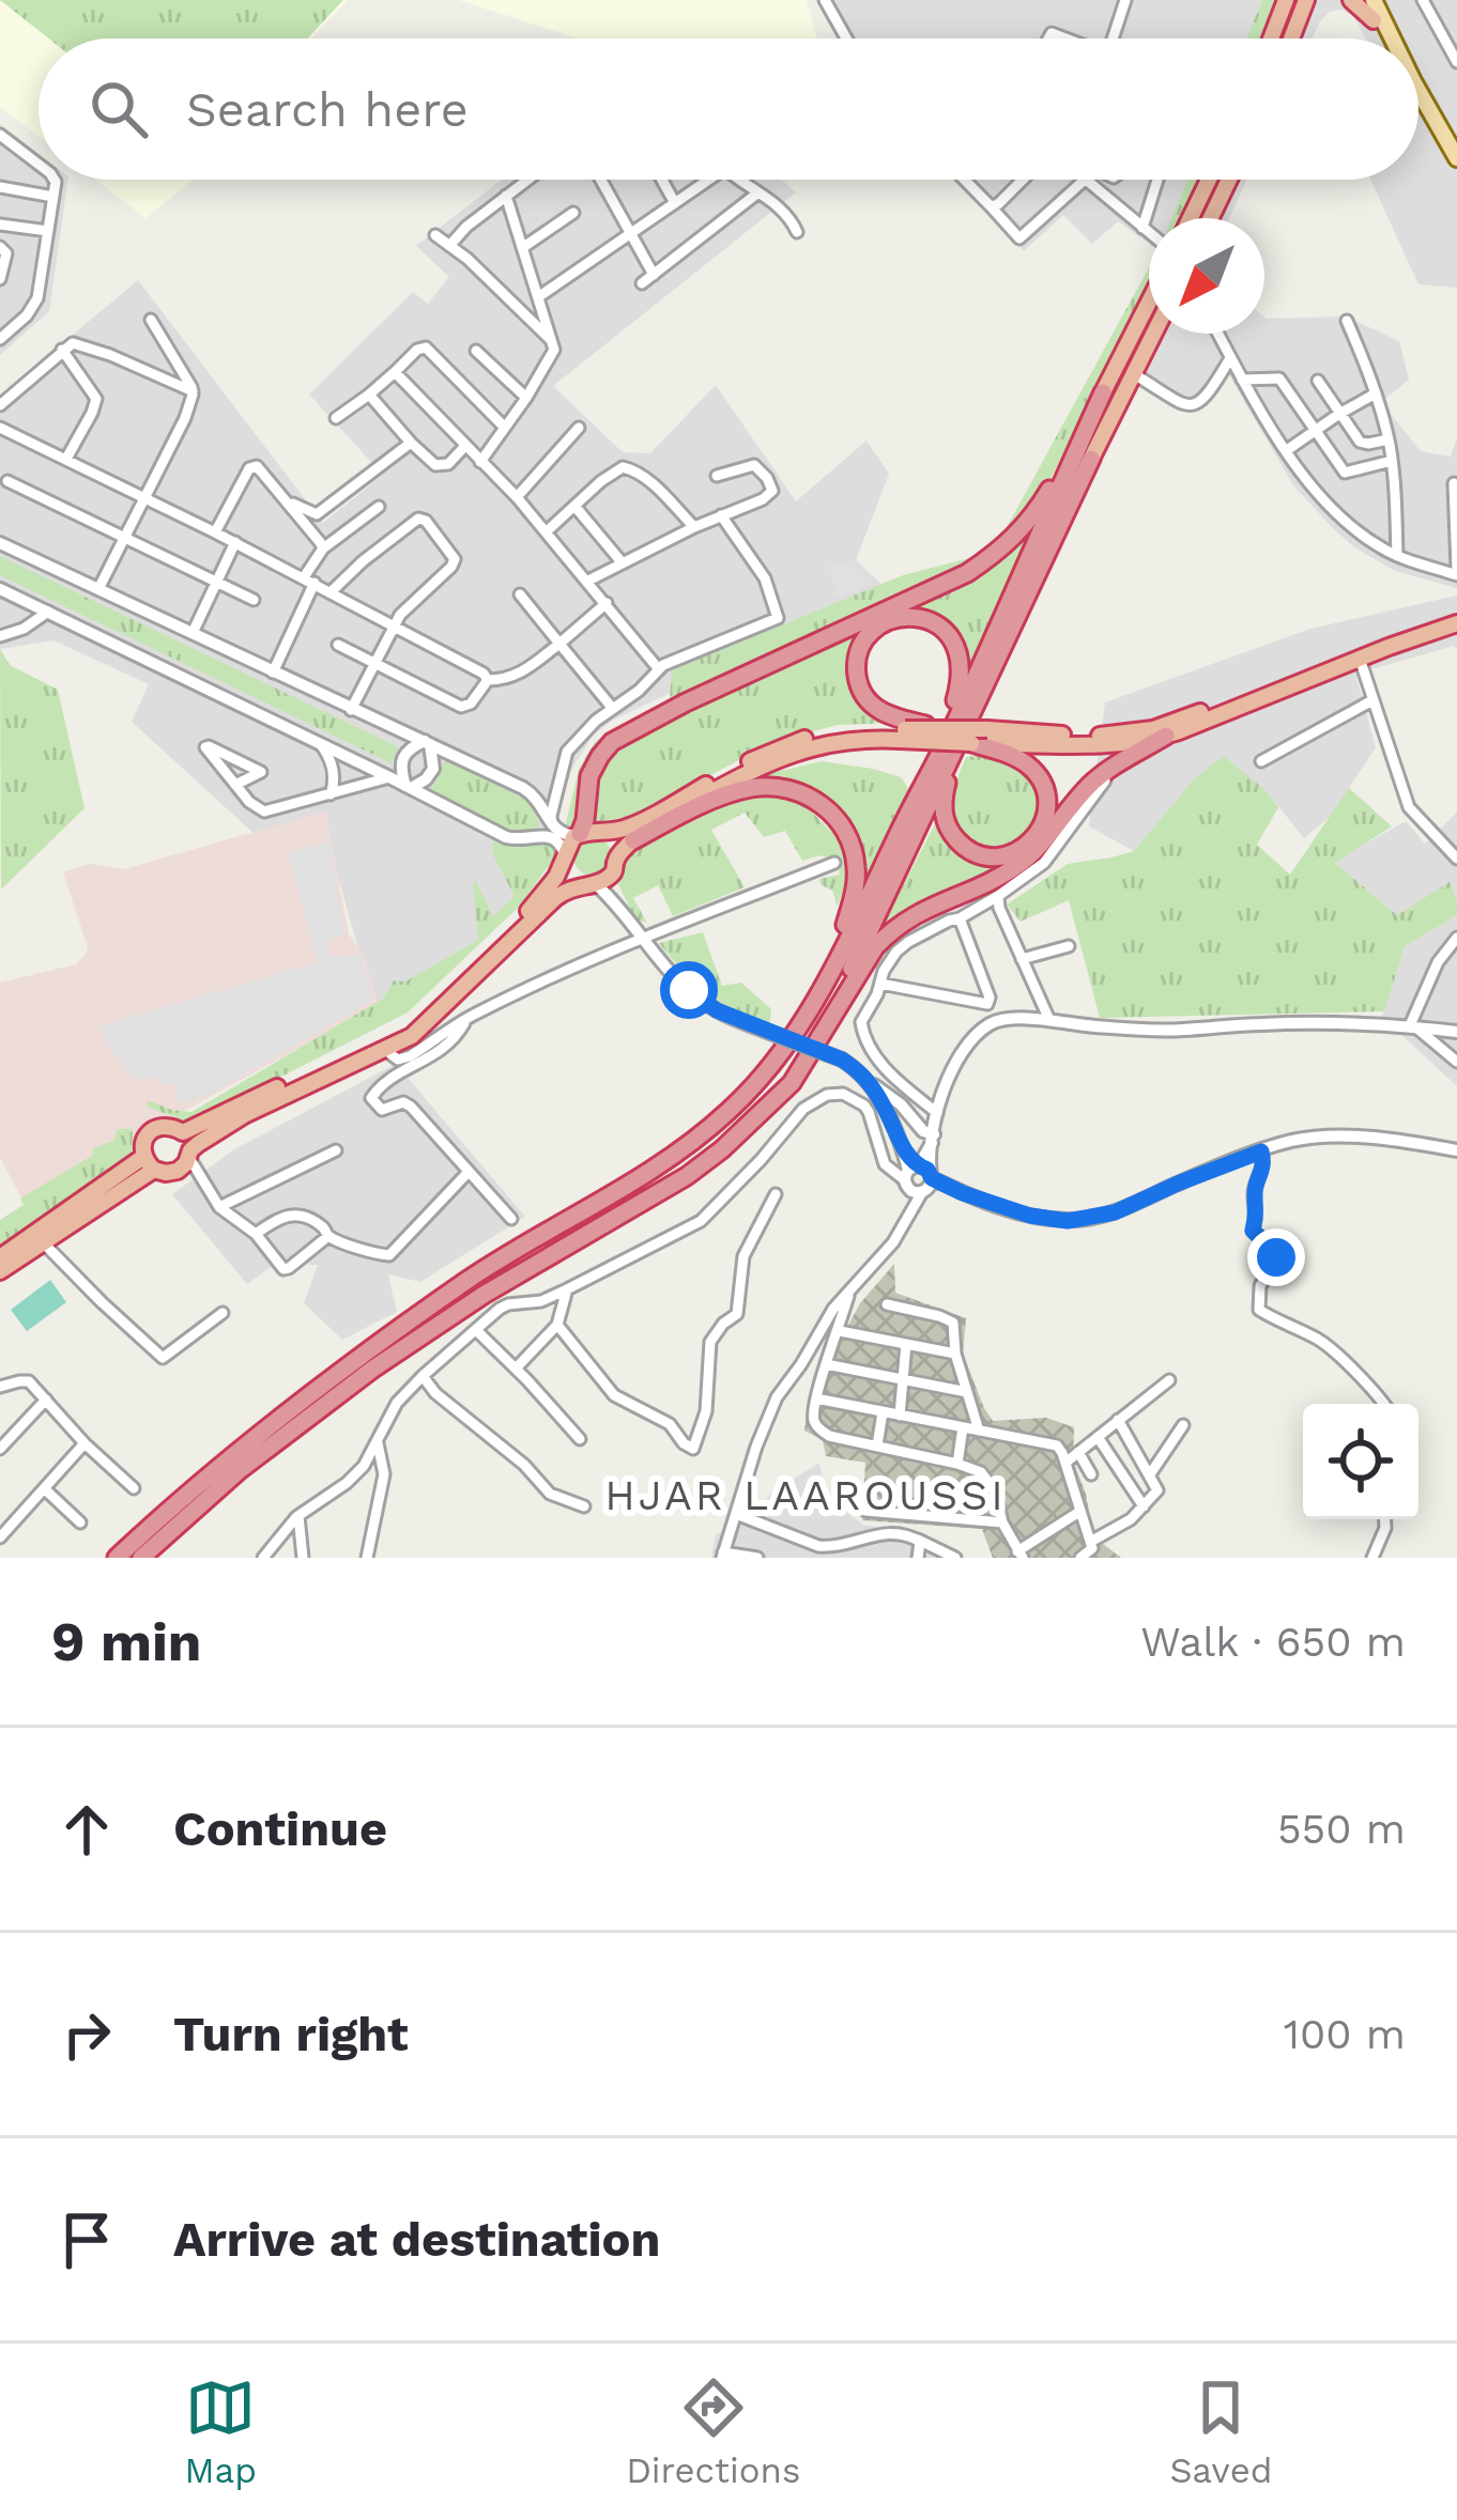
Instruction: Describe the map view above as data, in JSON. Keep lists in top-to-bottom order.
{
  "districts": ["HJAR LAAROUSSI"],
  "north": "bottom left",
  "page": {
    "search": "Search here",
    "heading": ["9 min", "Walk · 650 m"],
    "list": [
      ["Continue", "550 m"],
      ["Turn right", "100 m"],
      "Arrive at destination"
    ],
    "nav": ["Map", "Directions", "Saved"]
  }
}
